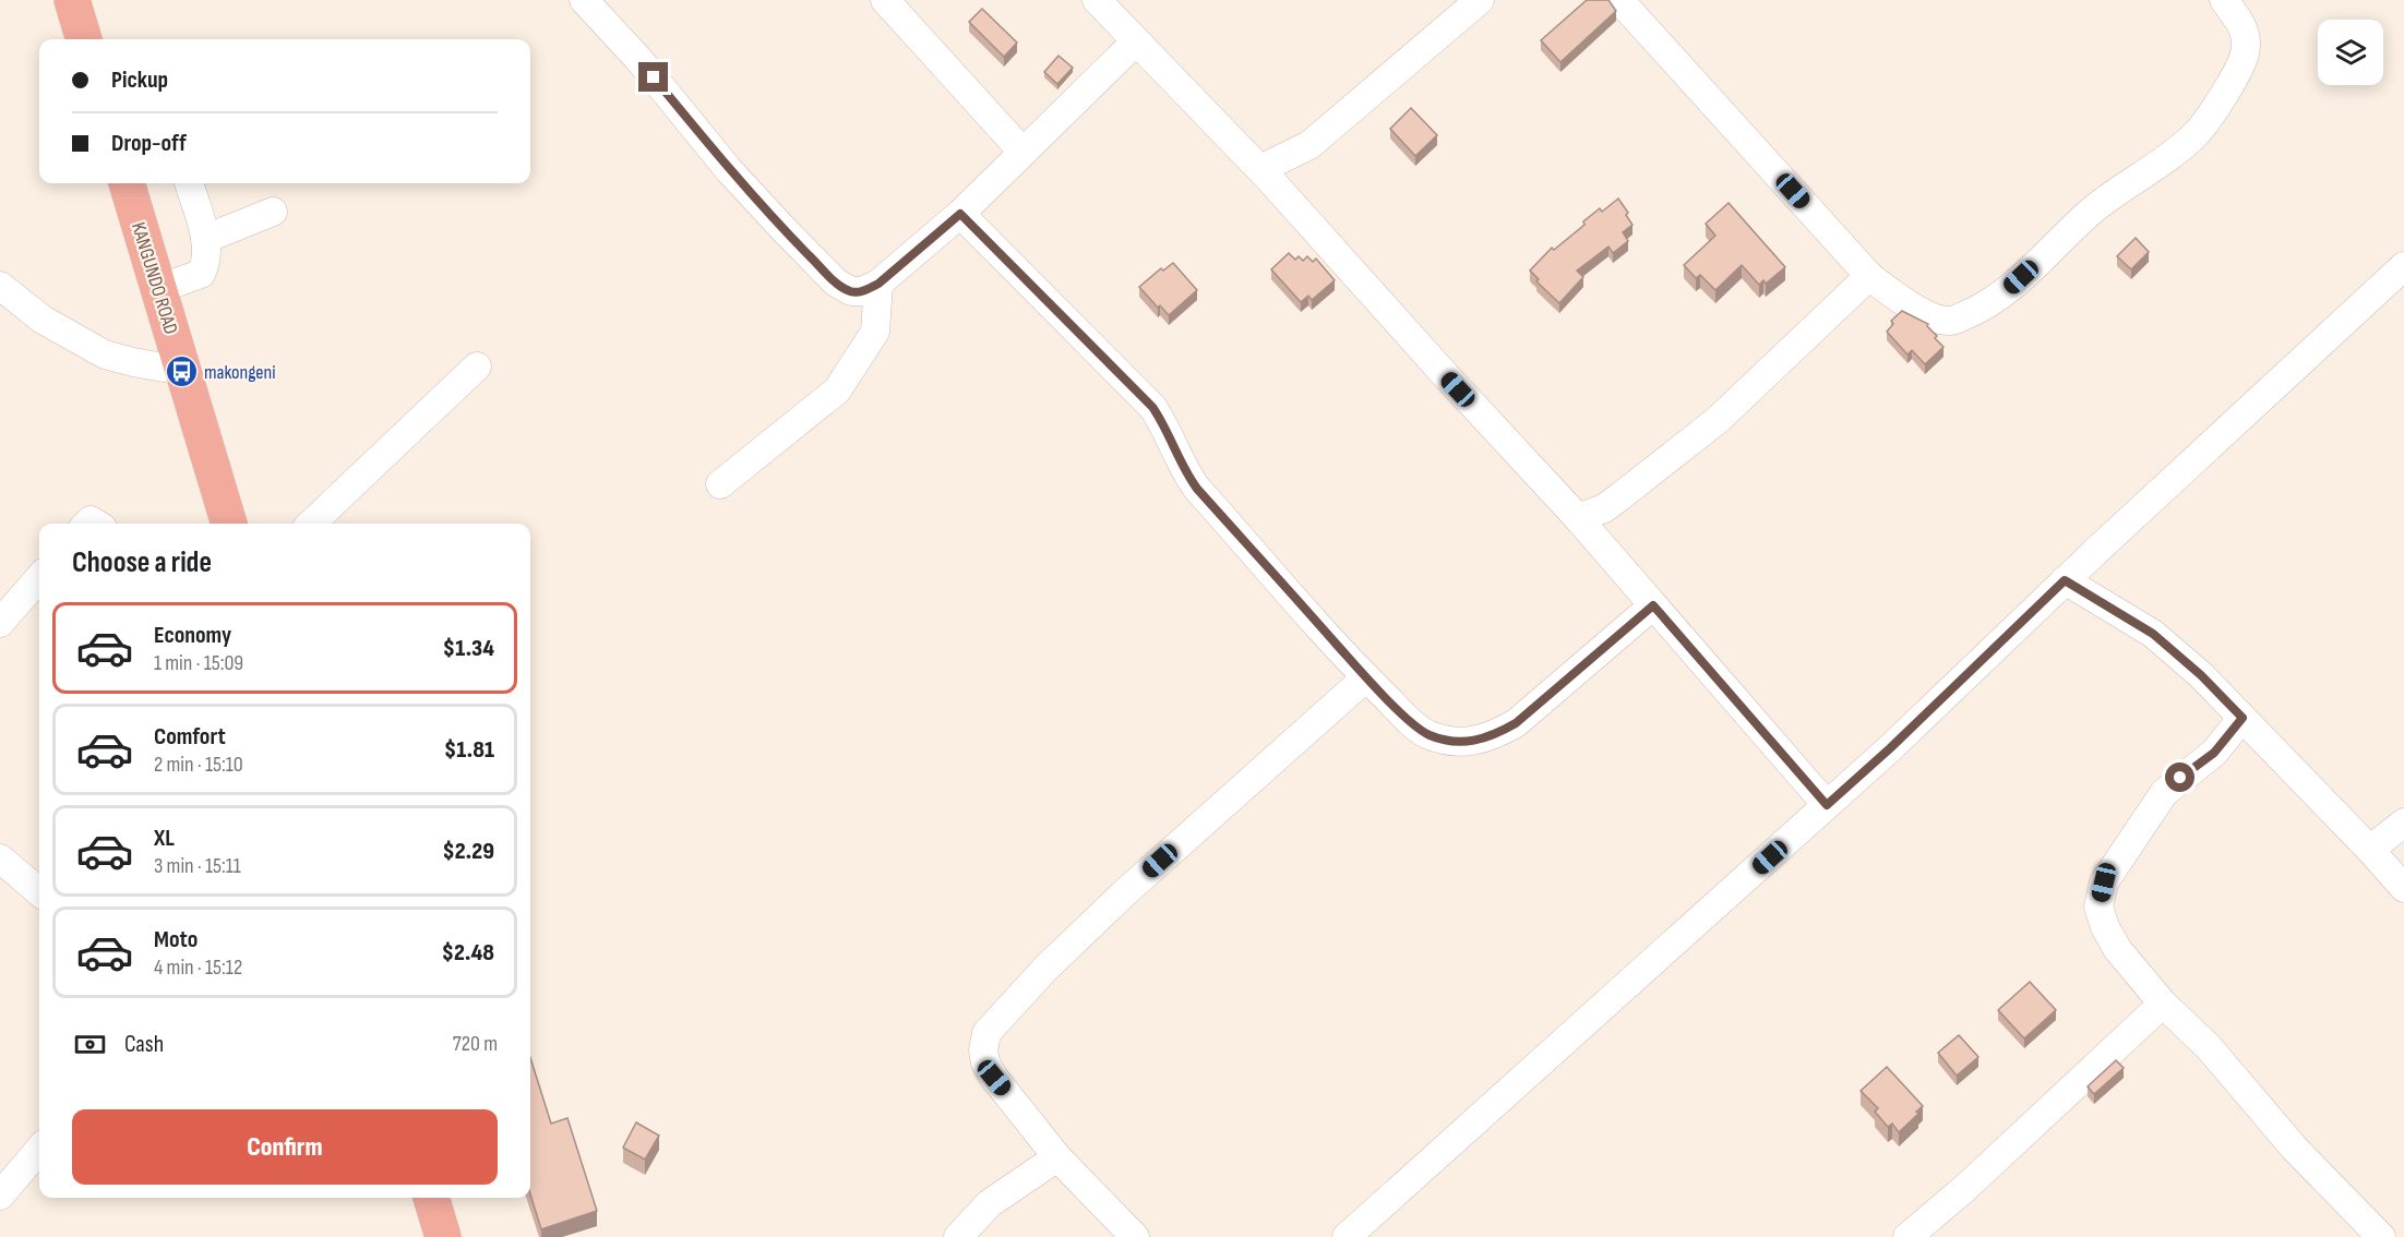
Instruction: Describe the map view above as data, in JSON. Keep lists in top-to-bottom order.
{
  "streets": {
    "highway": ["KANGUNDO ROAD"]
  },
  "places": {
    "bus stop": ["makongeni"]
  },
  "page": {
    "banner": ["Pickup", "Drop-off"],
    "heading": "Choose a ride",
    "list": [
      {
        "name": "Economy",
        "note": "1 min · 15:09",
        "value": "$1.34"
      },
      {
        "name": "Comfort",
        "note": "2 min · 15:10",
        "value": "$1.81"
      },
      {
        "name": "XL",
        "note": "3 min · 15:11",
        "value": "$2.29"
      },
      {
        "name": "Moto",
        "note": "4 min · 15:12",
        "value": "$2.48"
      }
    ],
    "pay": ["Cash", "720 m"],
    "buttons": "Confirm"
  }
}
